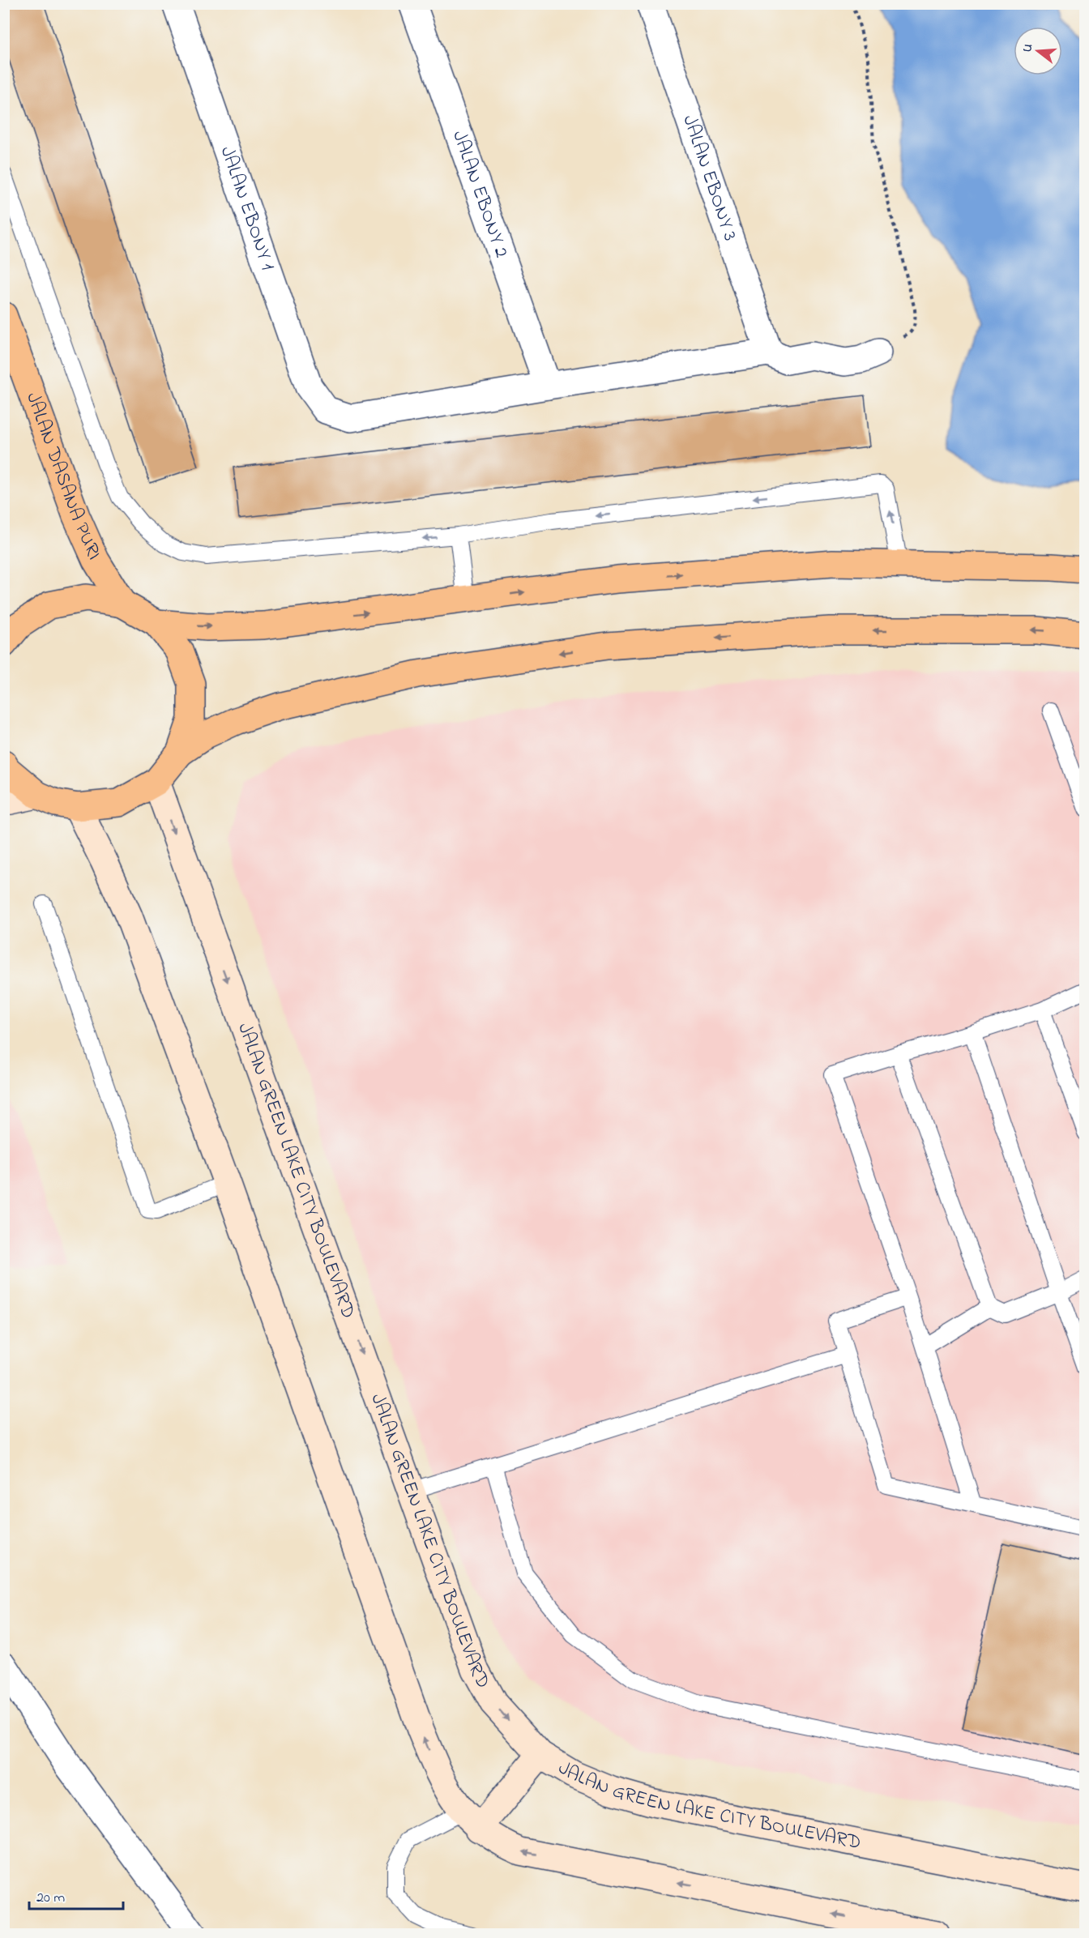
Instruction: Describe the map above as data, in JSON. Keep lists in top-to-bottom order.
{
  "streets": {
    "main road": ["JALAN DASANA PURI"],
    "street": [
      "JALAN EBONY 3",
      "JALAN EBONY 2",
      "JALAN EBONY 1",
      "JALAN GREEN LAKE CITY BOULEVARD"
    ]
  },
  "crossings": [
    ["JALAN EBONY 2", "JALAN EBONY 1"]
  ],
  "scale_bar": "20 m",
  "north": "left"
}
